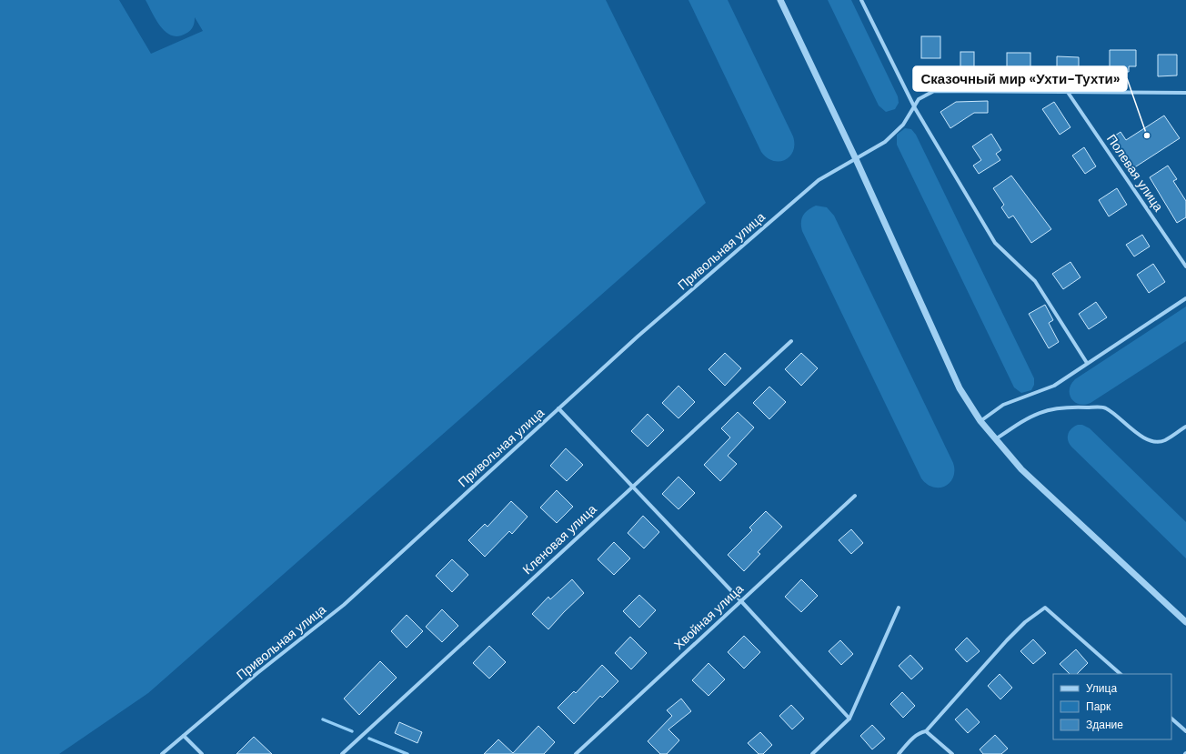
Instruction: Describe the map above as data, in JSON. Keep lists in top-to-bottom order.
{
  "streets": {
    "street": [
      "Полевая улица",
      "Привольная улица",
      "Кленовая улица",
      "Хвойная улица"
    ]
  },
  "places": ["Сказочный мир «Ухти-Тухти»"],
  "legend": ["Улица", "Парк", "Здание"]
}
